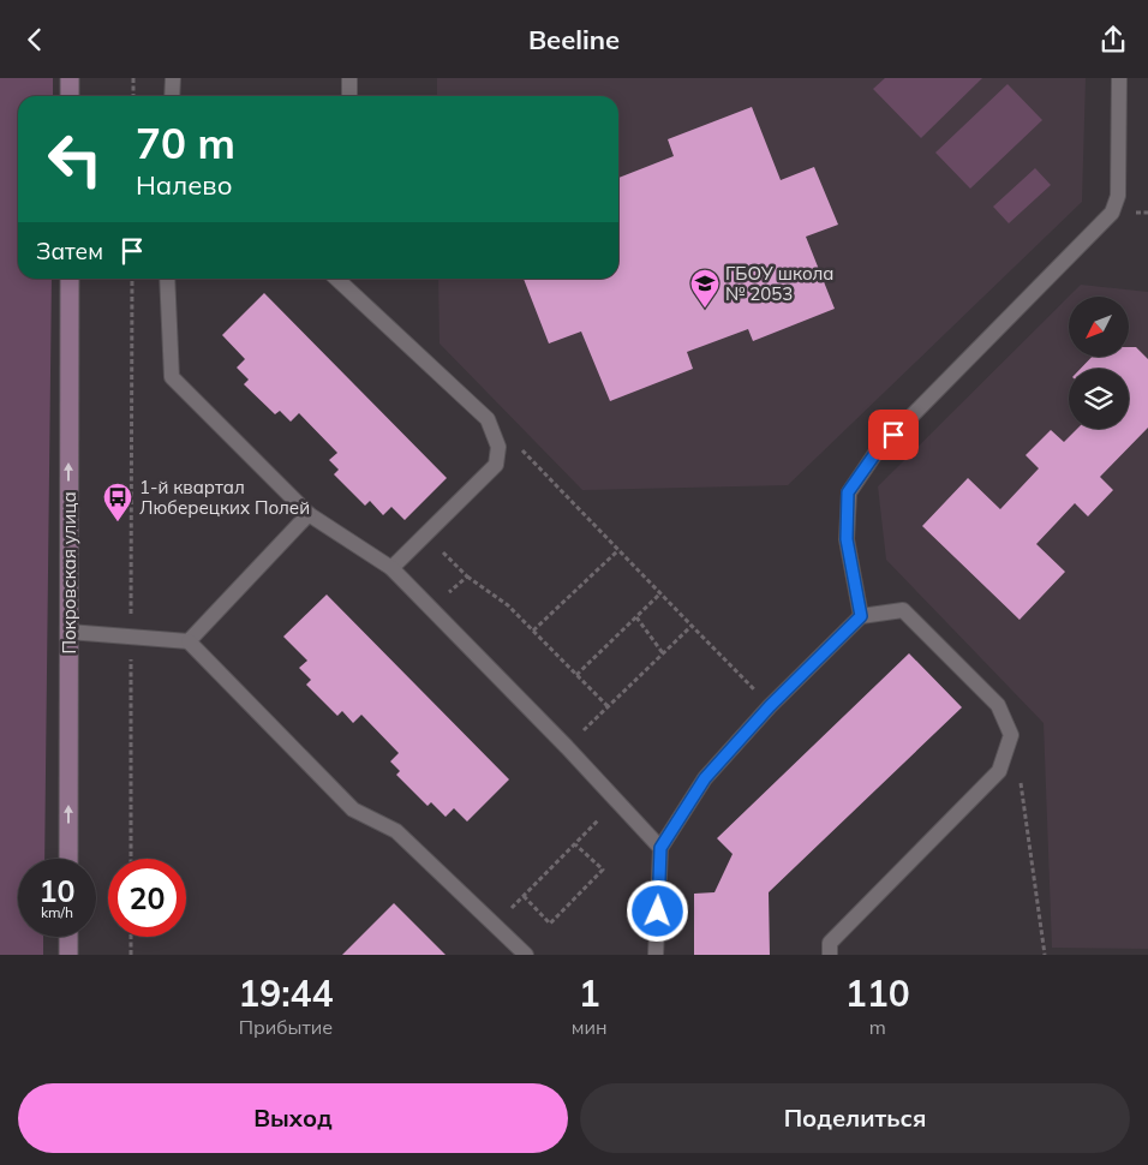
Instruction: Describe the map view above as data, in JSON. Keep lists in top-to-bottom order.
{
  "streets": {
    "main road": ["Покровская улица"]
  },
  "one_way": ["Покровская улица"],
  "places": {
    "school or university": ["ГБОУ школа № 2053"],
    "bus stop": ["1-й квартал Люберецких Полей"]
  },
  "north": "bottom left",
  "page": {
    "header": "Beeline",
    "turn": ["70 m", "Налево"],
    "then": "Затем",
    "speed": "10 km/h",
    "limit": "20",
    "eta": [
      "19:44",
      "Прибытие",
      "1",
      "мин",
      "110",
      "m"
    ],
    "buttons": ["Выход", "Поделиться"]
  }
}
